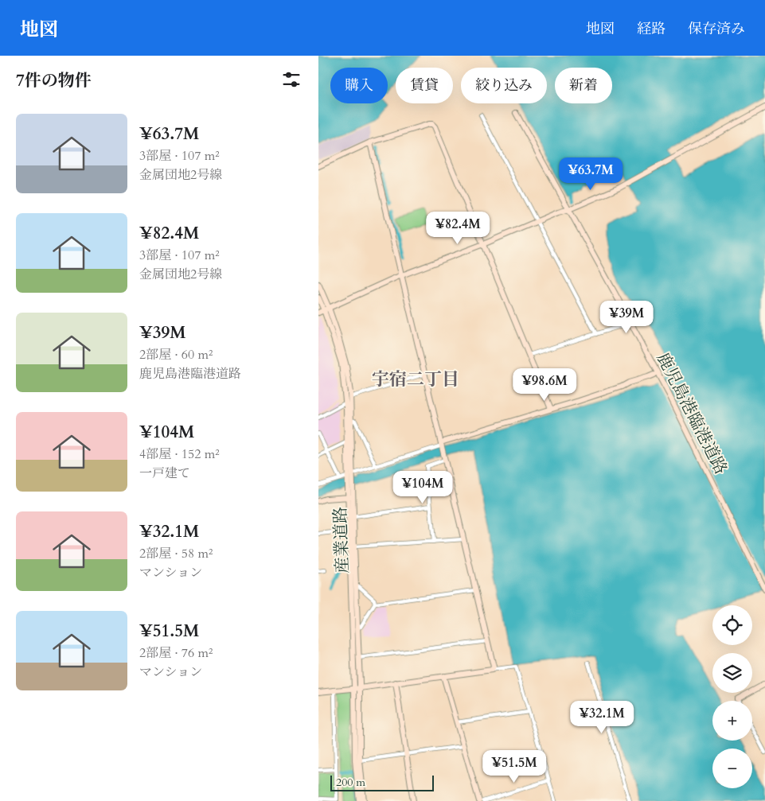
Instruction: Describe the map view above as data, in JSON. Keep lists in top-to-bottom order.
{
  "streets": {
    "street": ["鹿児島港臨港道路", "産業道路"]
  },
  "districts": ["宇宿二丁目"],
  "scale_bar": "200 m",
  "page": {
    "header": "地図",
    "nav": ["地図", "経路", "保存済み"],
    "heading": "7件の物件",
    "chip": [
      "購入",
      "賃貸",
      "絞り込み",
      "新着"
    ],
    "list": [
      {
        "name": "¥63.7M",
        "note": "3部屋 · 107 m² · 金属団地2号線"
      },
      {
        "name": "¥82.4M",
        "note": "3部屋 · 107 m² · 金属団地2号線"
      },
      {
        "name": "¥39M",
        "note": "2部屋 · 60 m² · 鹿児島港臨港道路"
      },
      {
        "name": "¥104M",
        "note": "4部屋 · 152 m² · 一戸建て"
      },
      {
        "name": "¥32.1M",
        "note": "2部屋 · 58 m² · マンション"
      },
      {
        "name": "¥51.5M",
        "note": "2部屋 · 76 m² · マンション"
      }
    ],
    "price": [
      "¥63.7M",
      "¥82.4M",
      "¥39M",
      "¥98.6M",
      "¥104M",
      "¥32.1M",
      "¥51.5M"
    ],
    "map_buttons": ["+", "−"],
    "scale": "200 m"
  }
}
